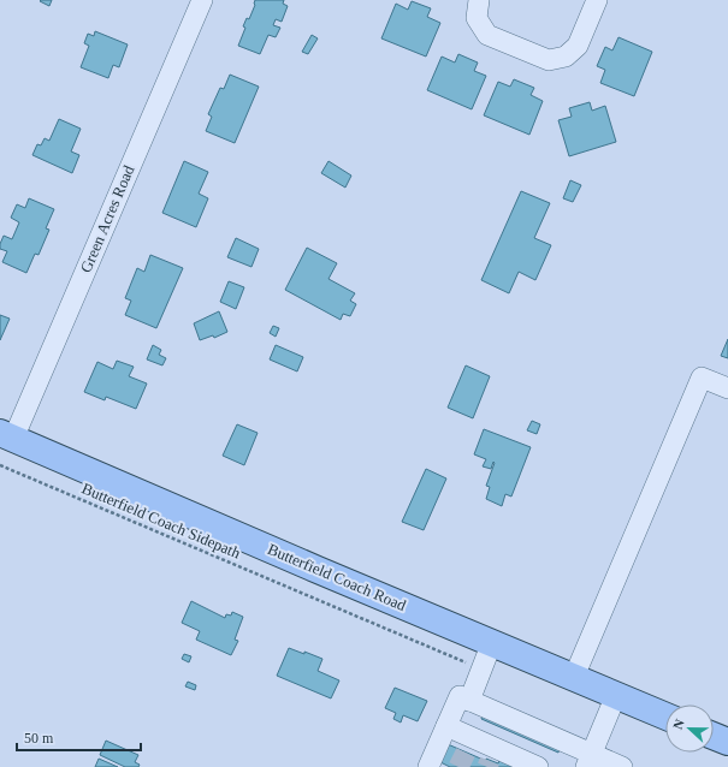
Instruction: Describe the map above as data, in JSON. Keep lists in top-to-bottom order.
{
  "streets": {
    "main road": ["Butterfield Coach Road"],
    "street": ["Green Acres Road"],
    "path": ["Butterfield Coach Sidepath"]
  },
  "crossings": [
    ["Green Acres Road", "Butterfield Coach Road"]
  ],
  "scale_bar": "50 m",
  "north": "left"
}
